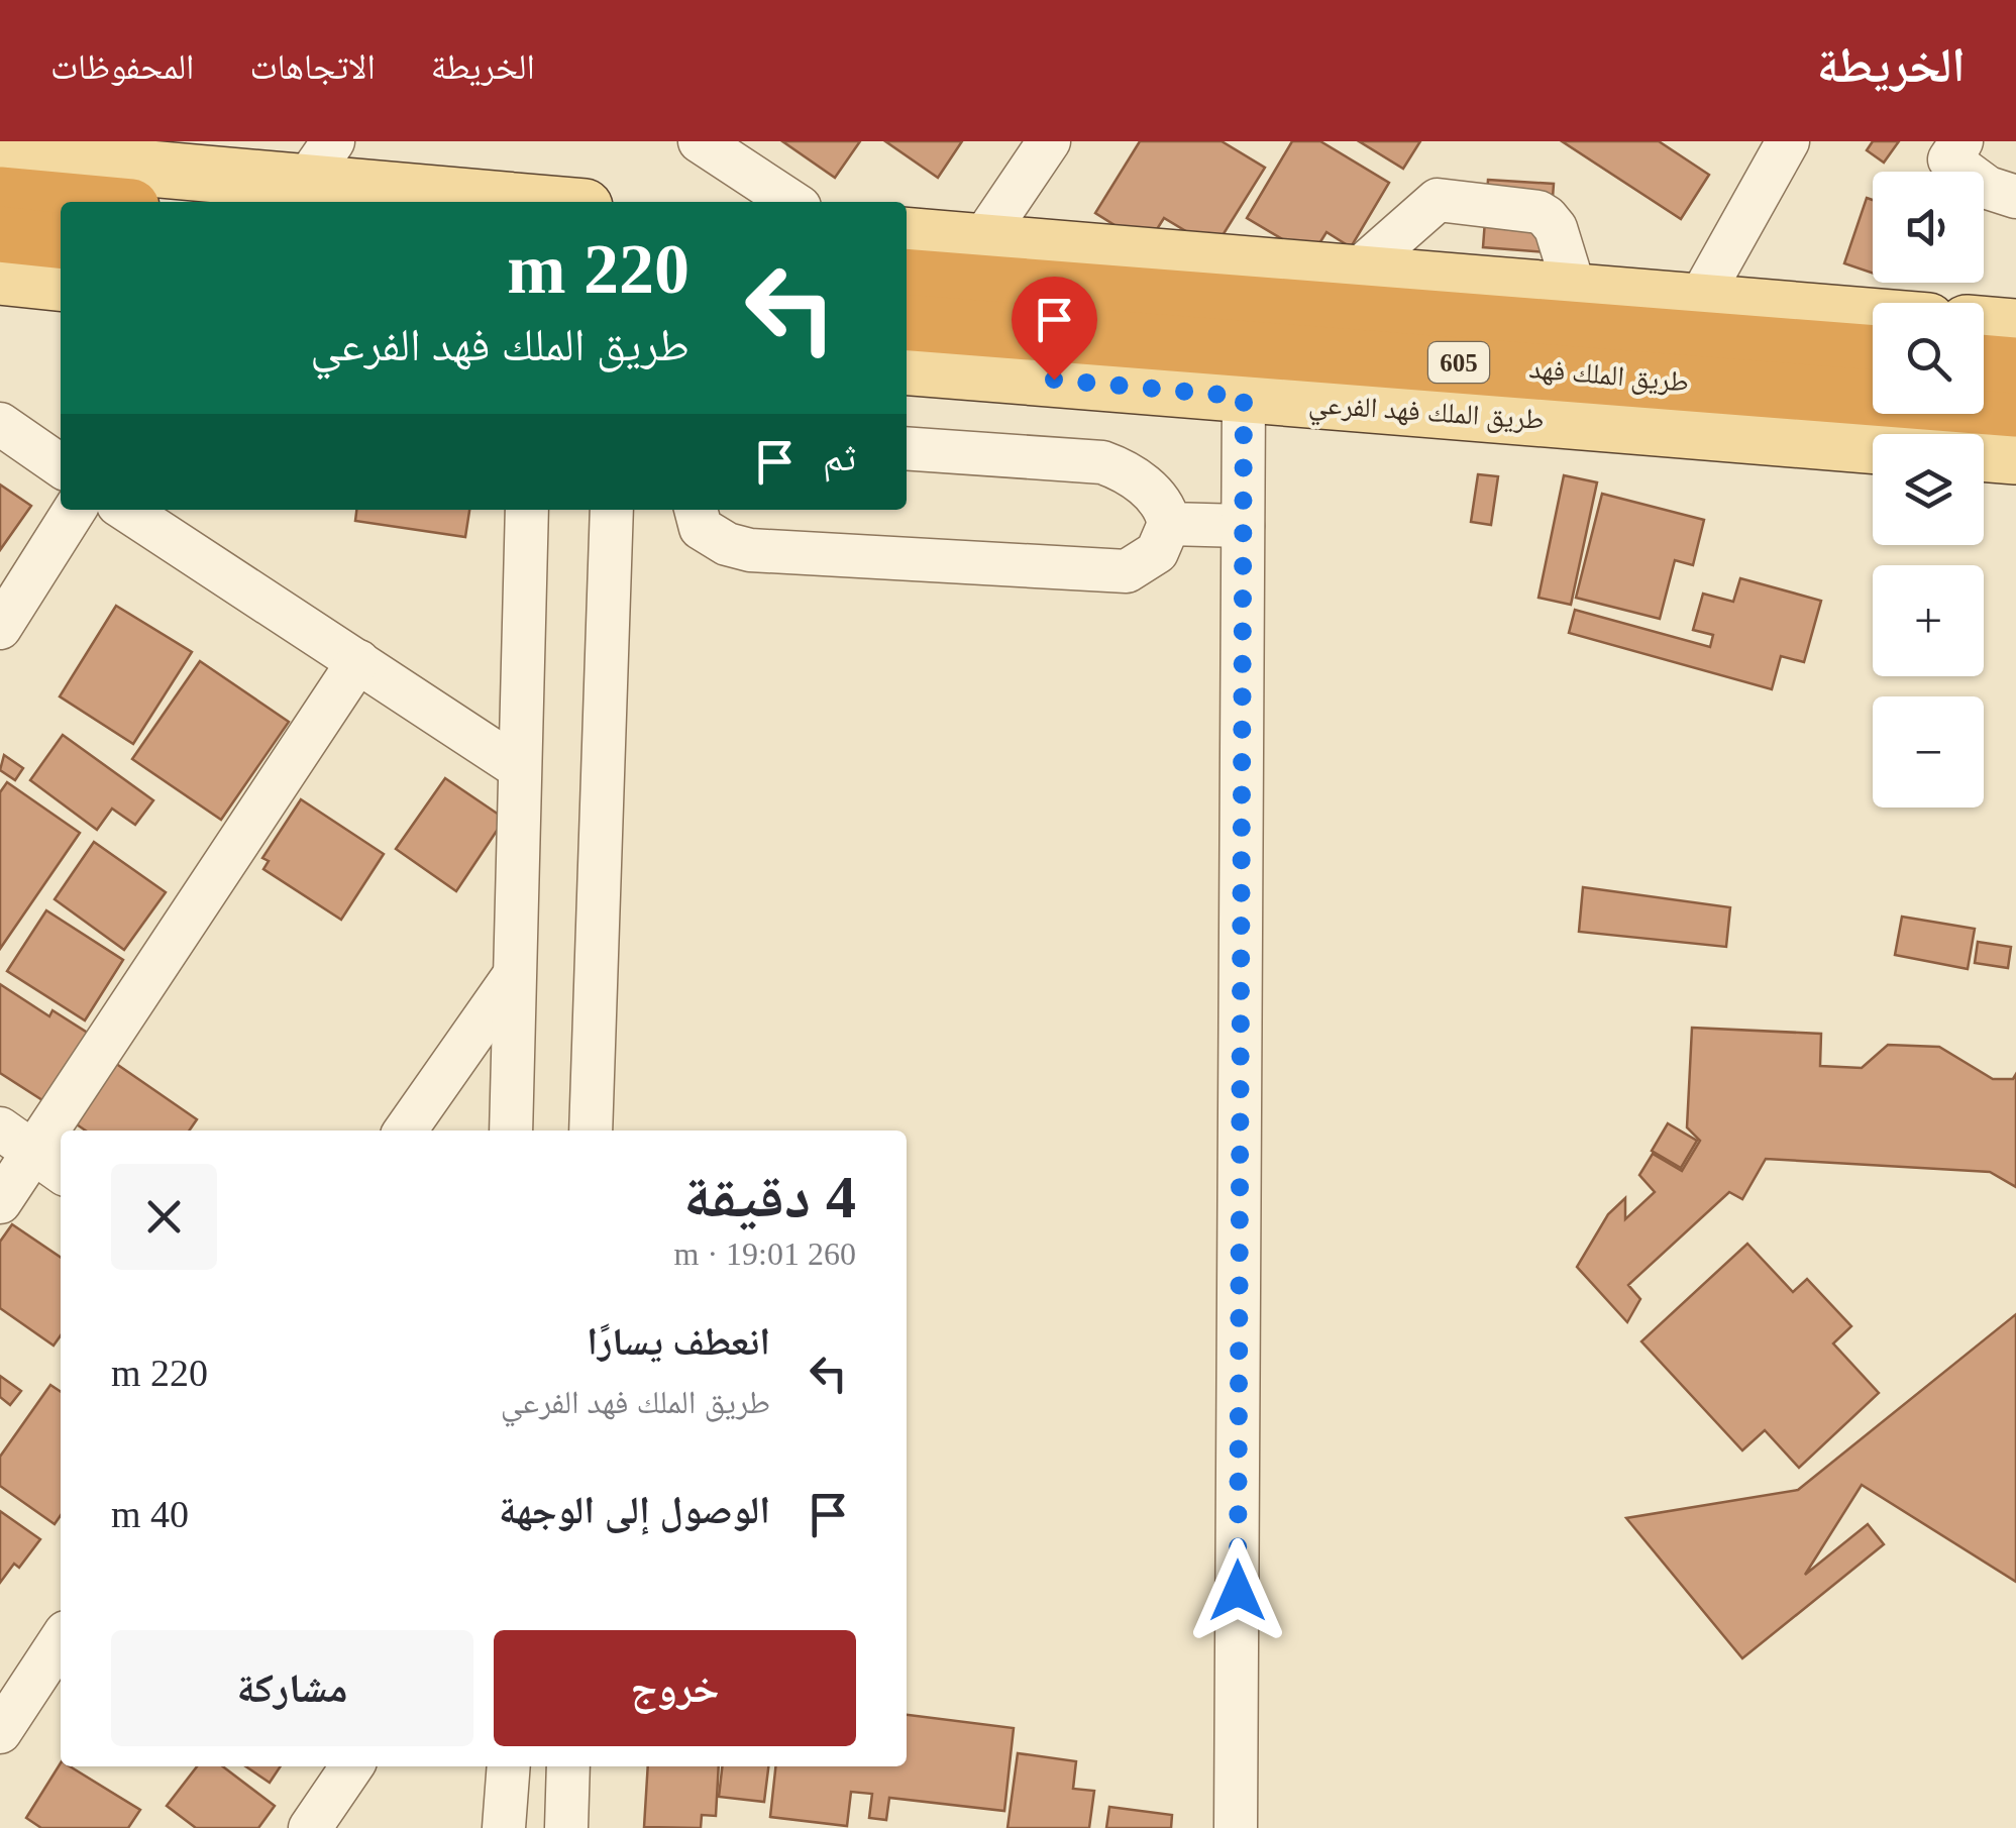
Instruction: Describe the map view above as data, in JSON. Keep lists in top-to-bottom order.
{
  "streets": {
    "highway": ["605", "طريق الملك فهد"],
    "main road": ["طريق الملك فهد الفرعي"]
  },
  "page": {
    "header": "الخريطة",
    "nav": ["الخريطة", "الاتجاهات", "المحفوظات"],
    "map_buttons": ["+", "−"],
    "turn": ["220 m", "طريق الملك فهد الفرعي"],
    "then": "ثم",
    "heading": ["4 دقيقة", "260 m · 19:01"],
    "list": [
      {
        "name": "انعطف يسارًا",
        "note": "طريق الملك فهد الفرعي",
        "value": "220 m"
      },
      {
        "name": "الوصول إلى الوجهة",
        "value": "40 m"
      }
    ],
    "buttons": ["خروج", "مشاركة"]
  }
}
